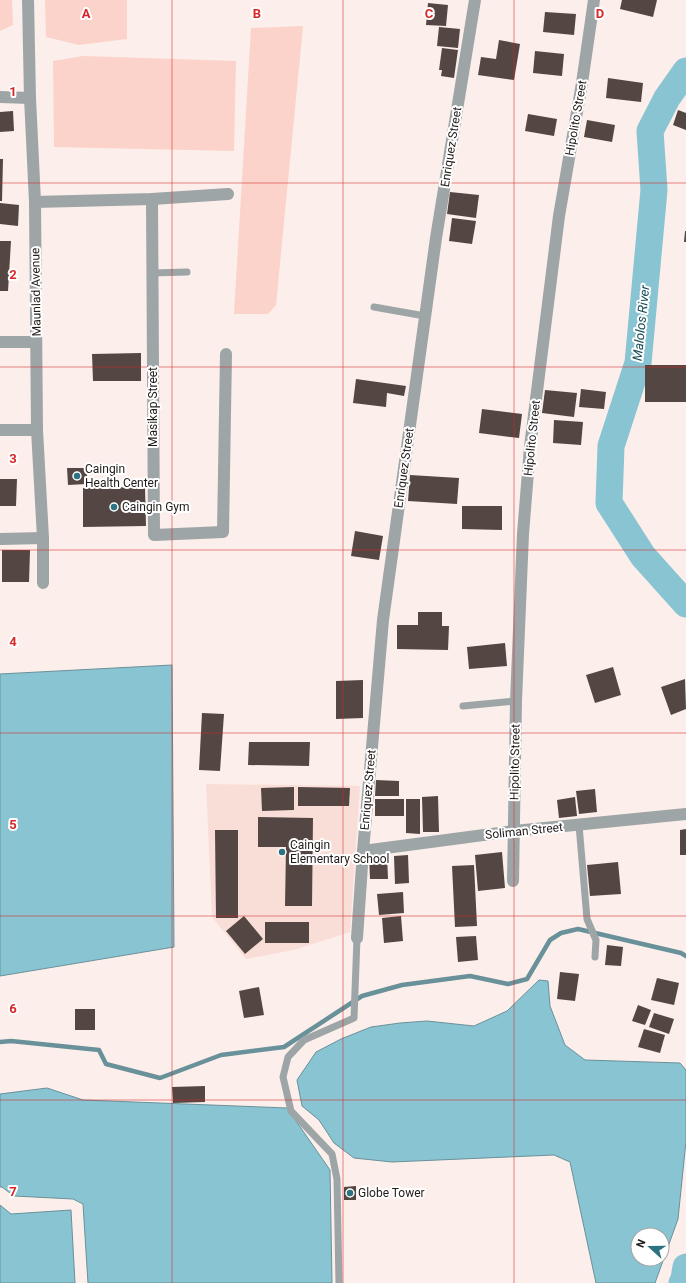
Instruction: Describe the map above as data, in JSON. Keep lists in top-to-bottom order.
{
  "streets": {
    "street": [
      "Hipolito Street",
      "Enriquez Street",
      "Maunlad Avenue",
      "Masikap Street",
      "Soliman Street"
    ]
  },
  "crossings": [
    ["Hipolito Street", "Soliman Street"],
    ["Enriquez Street", "Soliman Street"]
  ],
  "water": ["Malolos River"],
  "places": [
    "Caingin Health Center",
    "Caingin Gym",
    "Caingin Elementary School",
    "Globe Tower"
  ],
  "north": "left",
  "grid": {
    "columns": [
      "A",
      "B",
      "C",
      "D"
    ],
    "rows": [
      "1",
      "2",
      "3",
      "4",
      "5",
      "6",
      "7"
    ]
  }
}
